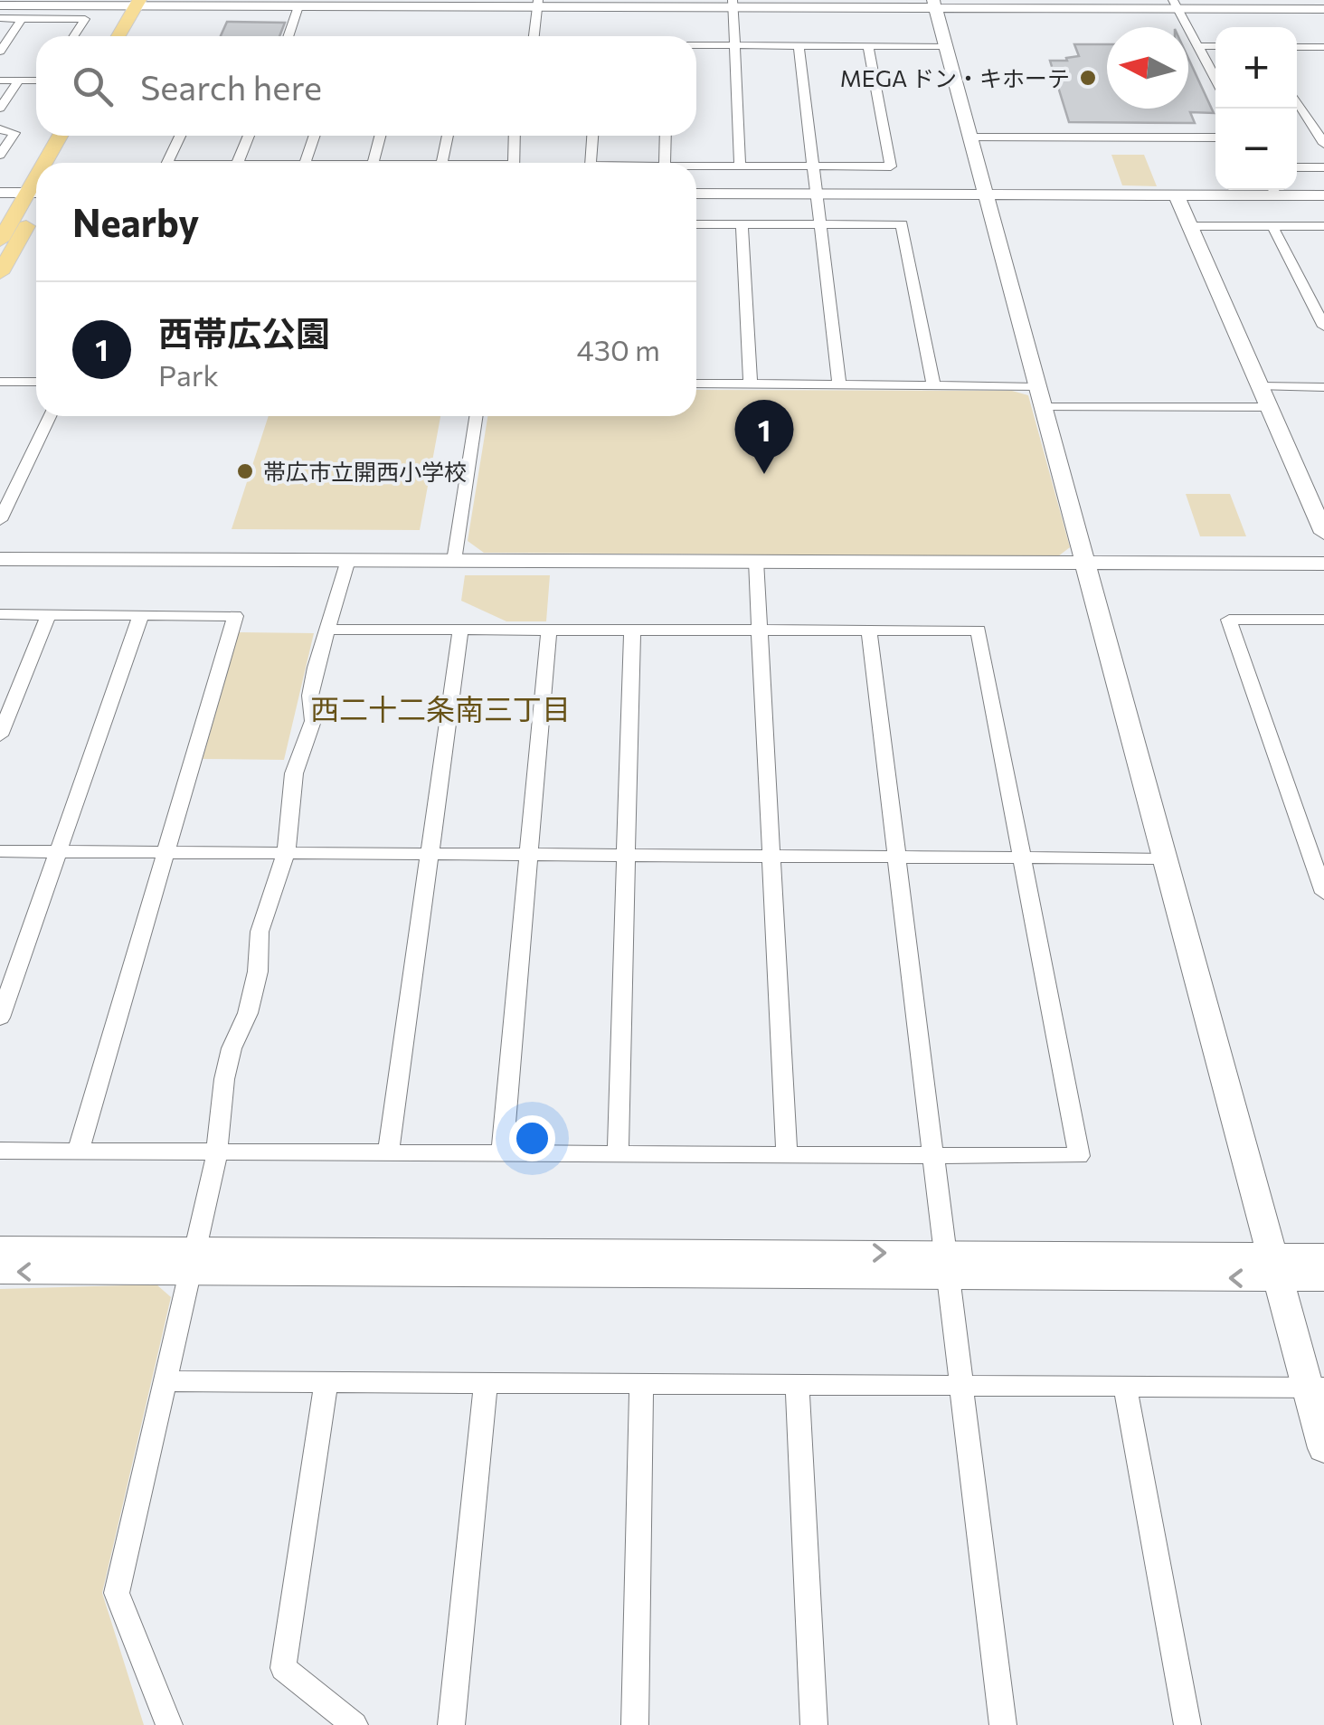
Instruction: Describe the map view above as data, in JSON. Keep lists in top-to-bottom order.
{
  "districts": ["西二十二条南三丁目"],
  "places": ["MEGA ドン・キホーテ", "帯広市立開西小学校"],
  "north": "left",
  "page": {
    "map_buttons": ["+", "−"],
    "search": "Search here",
    "heading": "Nearby",
    "list": [
      {
        "mark": "1",
        "name": "西帯広公園",
        "note": "Park",
        "value": "430 m"
      }
    ],
    "pins": "1"
  }
}
